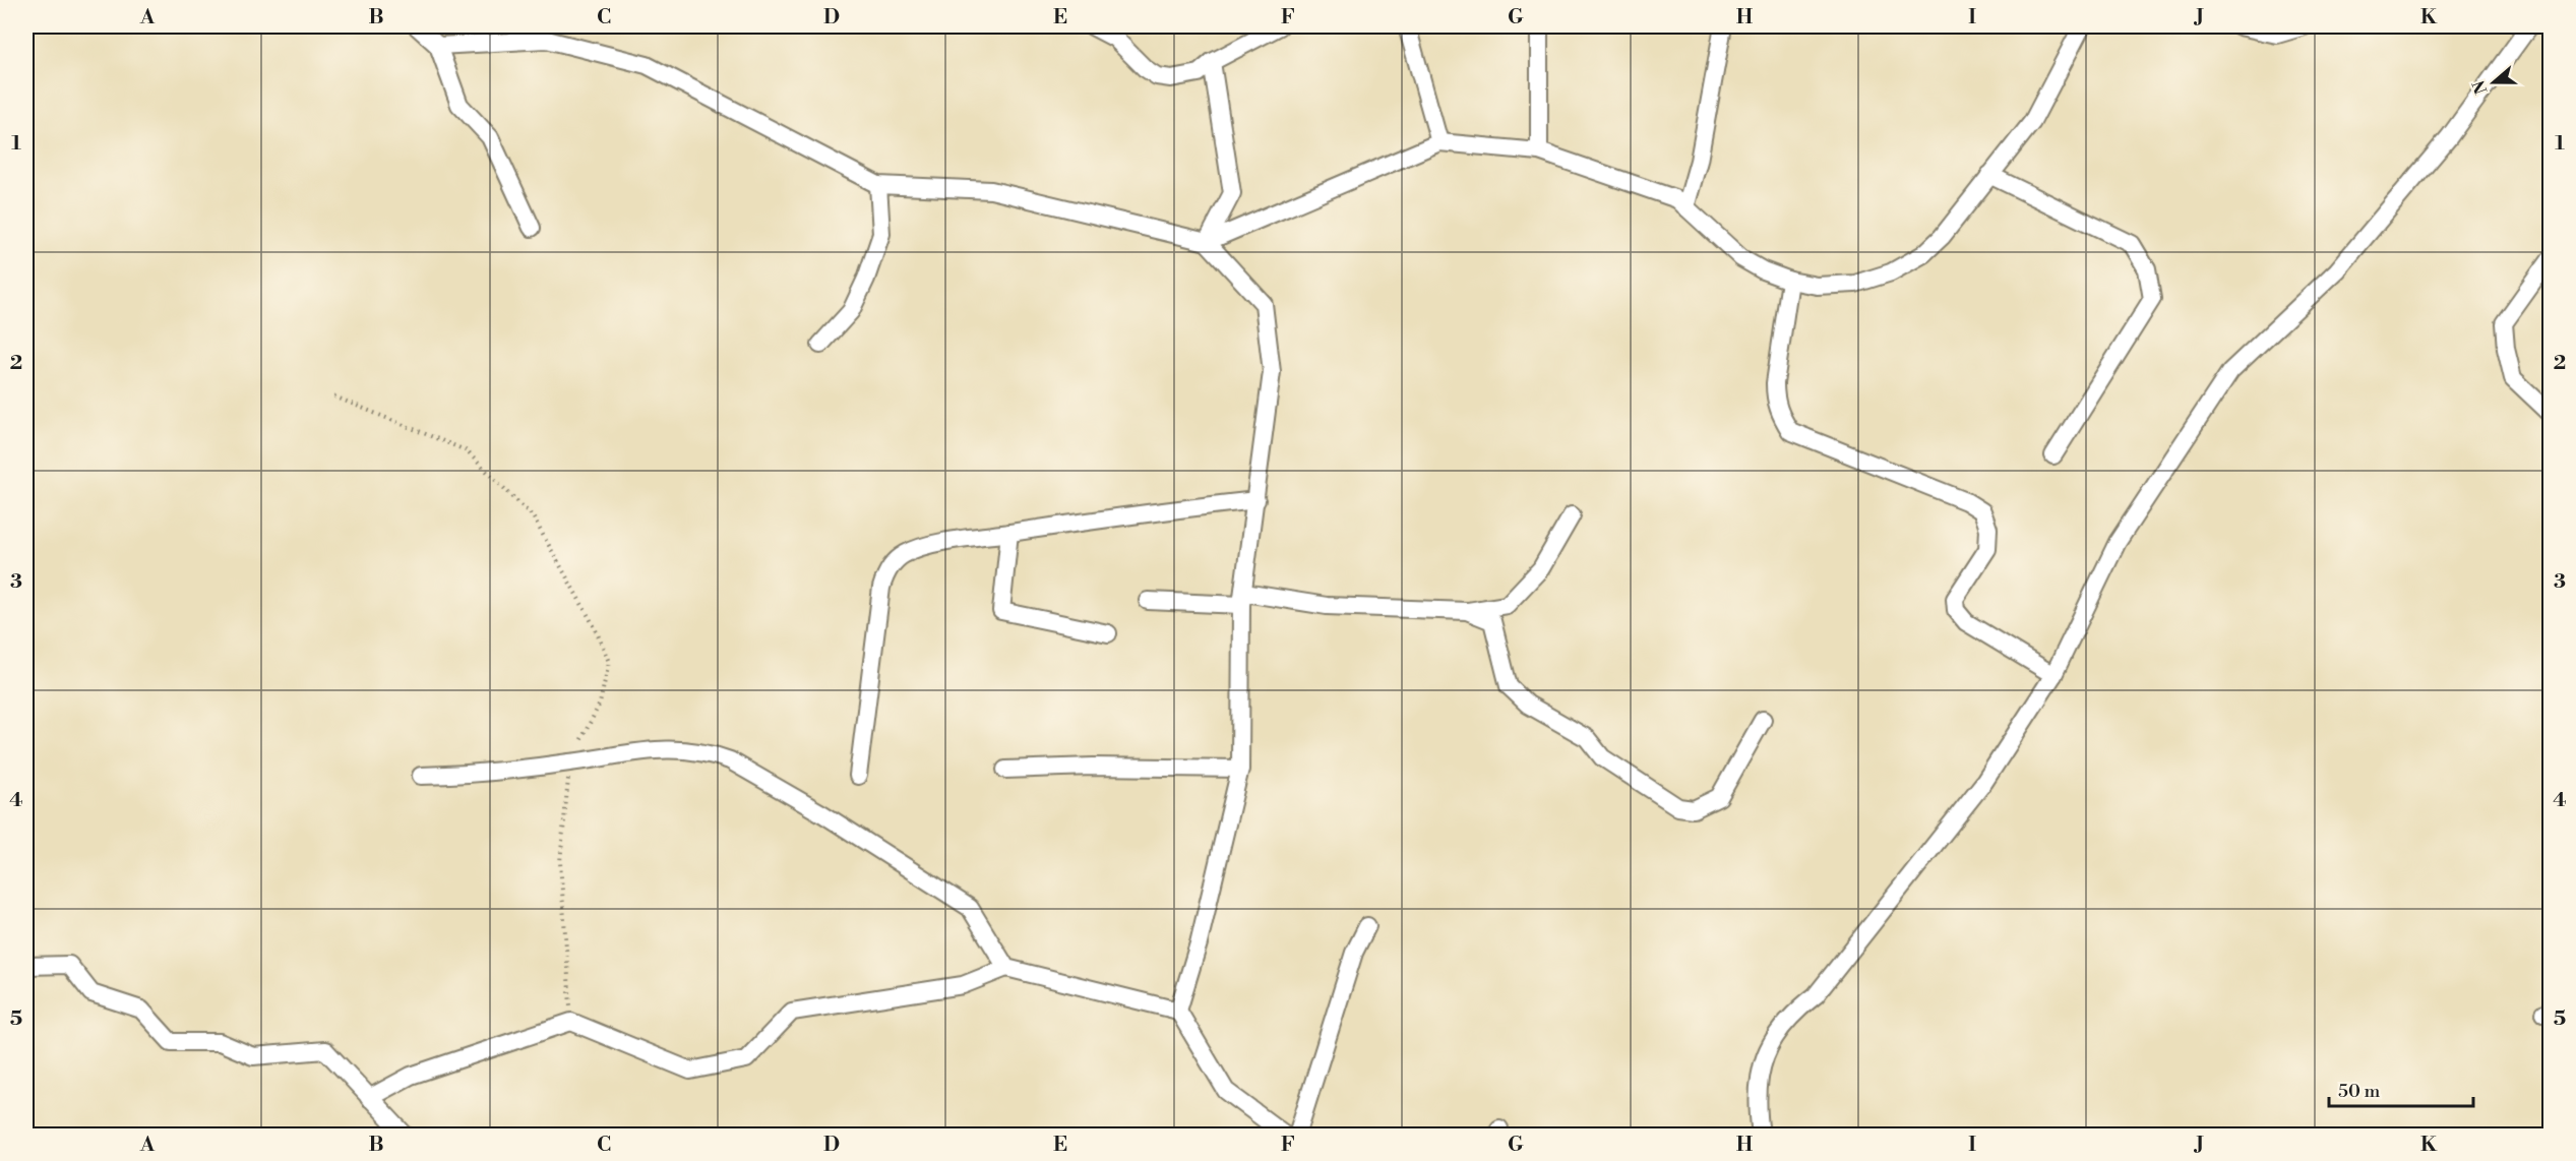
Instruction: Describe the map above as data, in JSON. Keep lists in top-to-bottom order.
{
  "scale_bar": "50 m",
  "north": "left",
  "grid": {
    "columns": [
      "A",
      "B",
      "C",
      "D",
      "E",
      "F",
      "G",
      "H",
      "I",
      "J",
      "K"
    ],
    "rows": [
      "1",
      "2",
      "3",
      "4",
      "5"
    ]
  }
}
